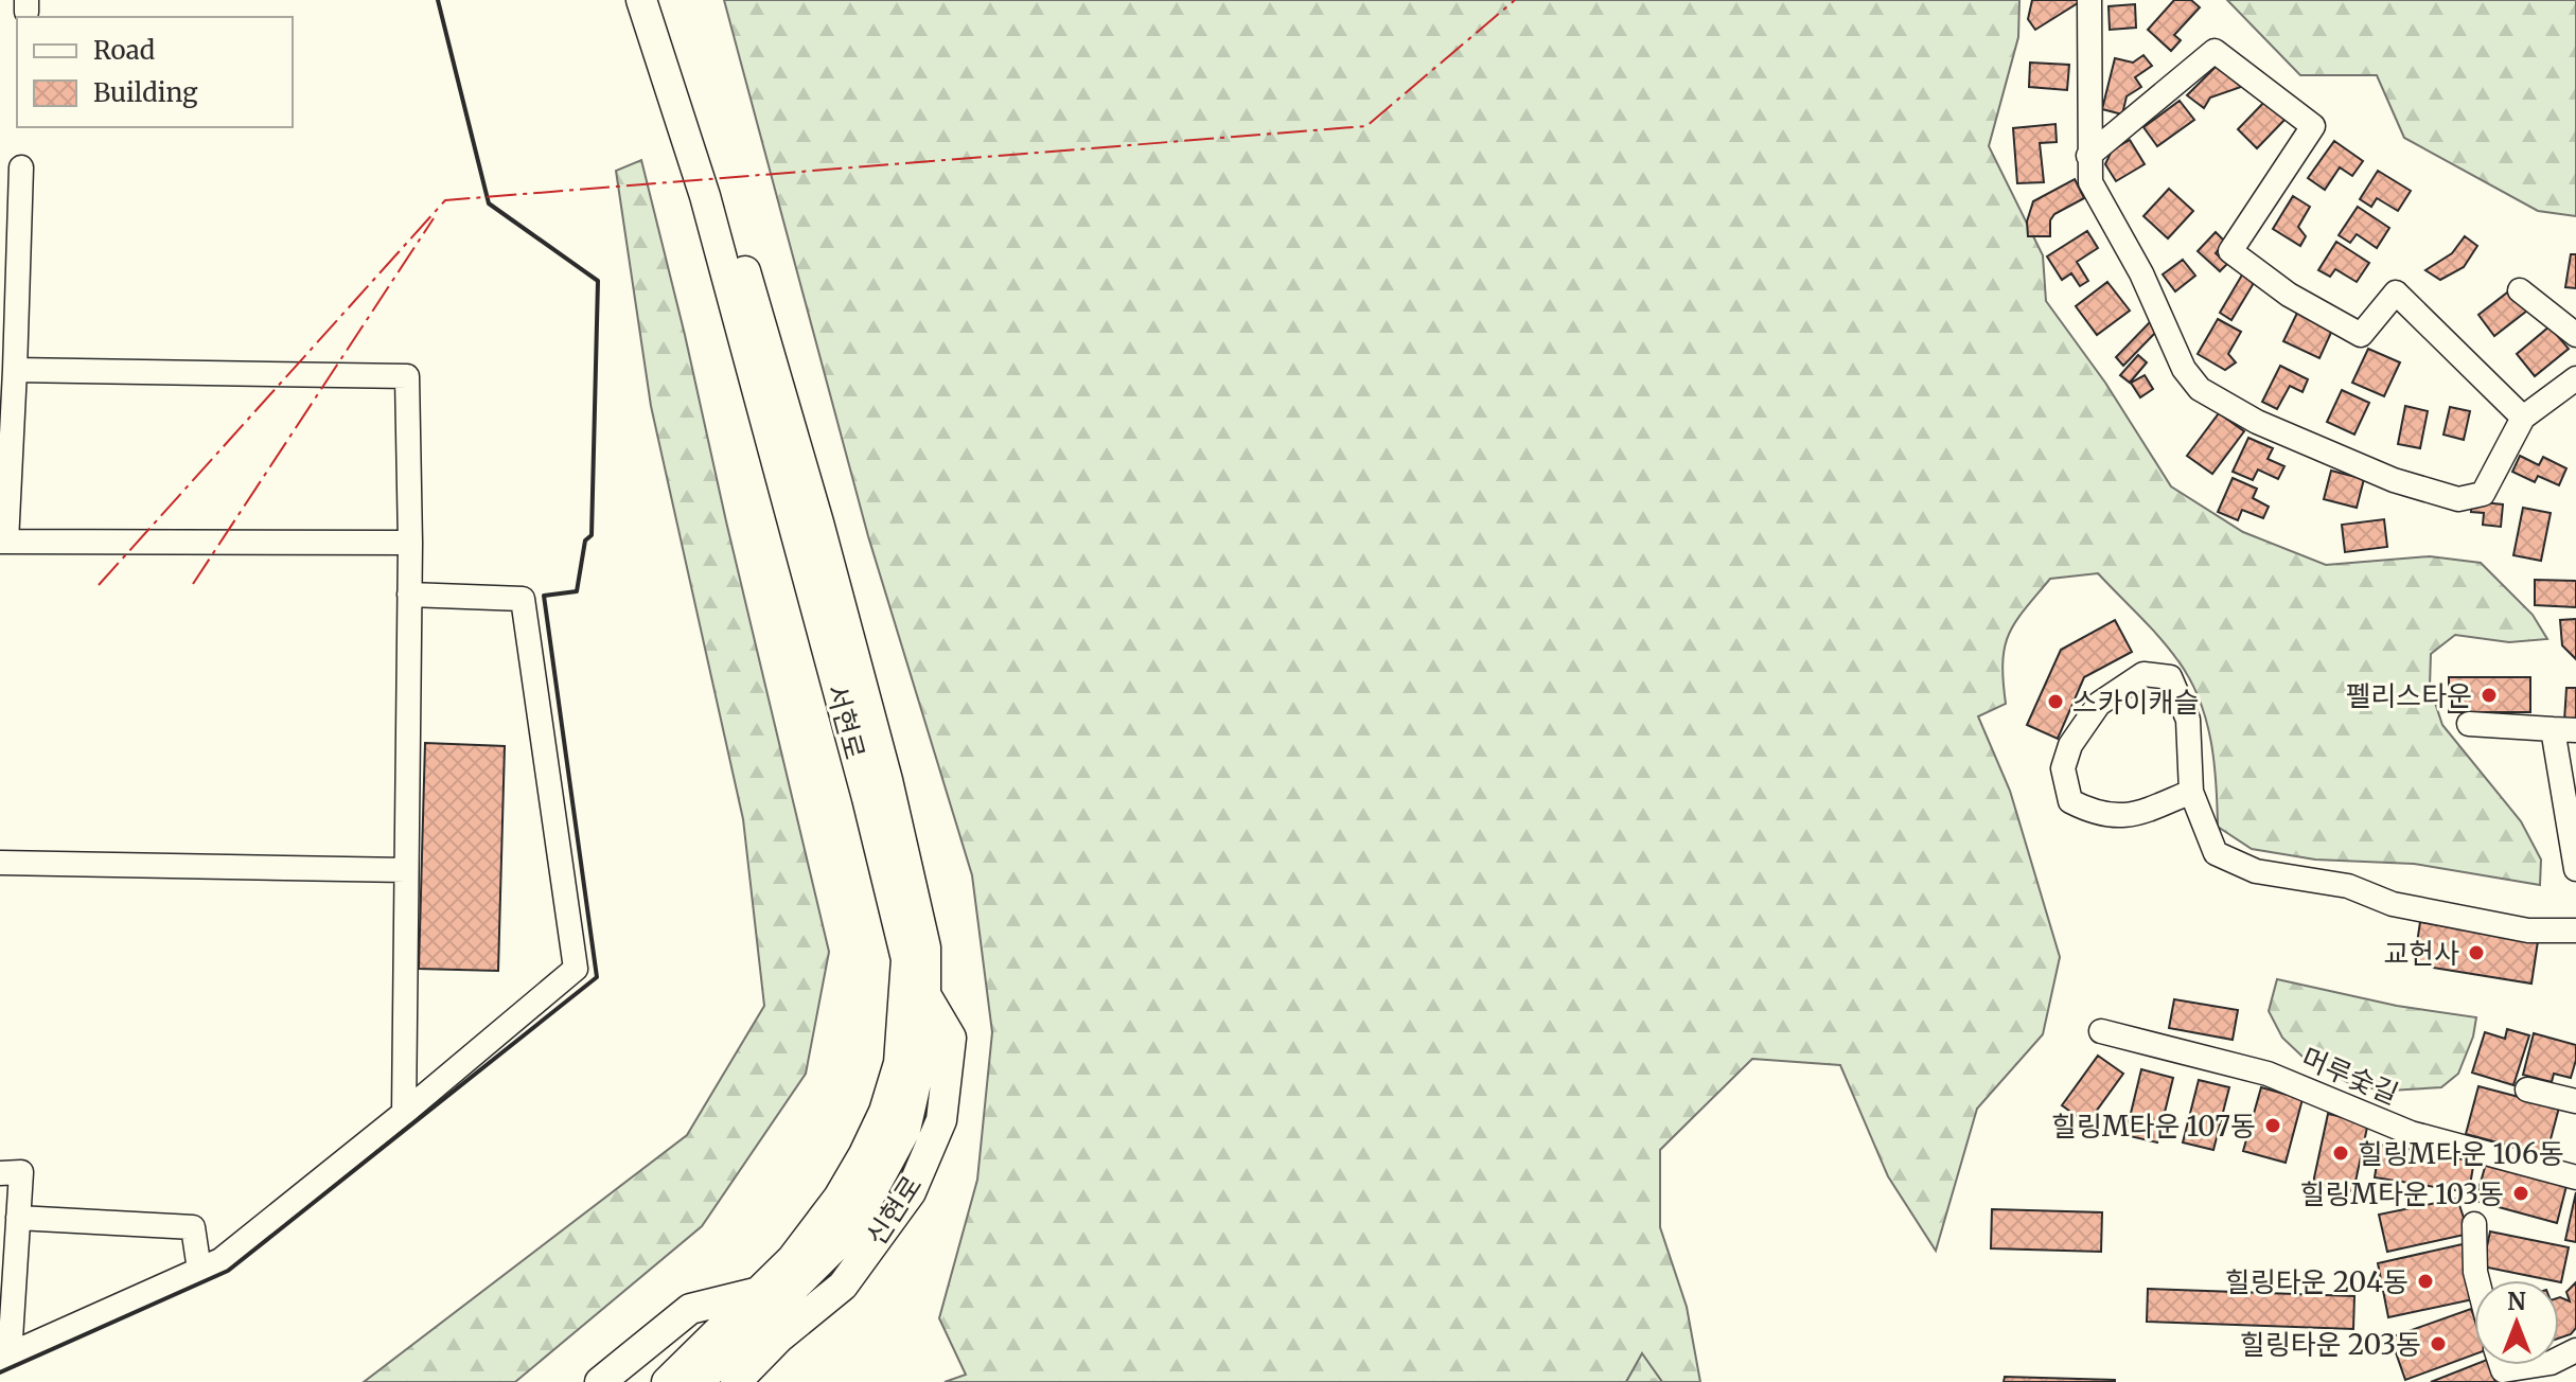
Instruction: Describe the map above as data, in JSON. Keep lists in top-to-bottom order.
{
  "streets": {
    "main road": ["서현로", "신현로"],
    "street": ["머루숯길"]
  },
  "crossings": [
    ["서현로", "신현로"]
  ],
  "places": [
    "펠리스타운",
    "스카이캐슬",
    "교헌사",
    "힐링M타운 107동",
    "힐링M타운 106동",
    "힐링M타운 103동",
    "힐링타운 204동",
    "힐링타운 203동"
  ],
  "legend": ["Road", "Building"],
  "north": "top"
}
